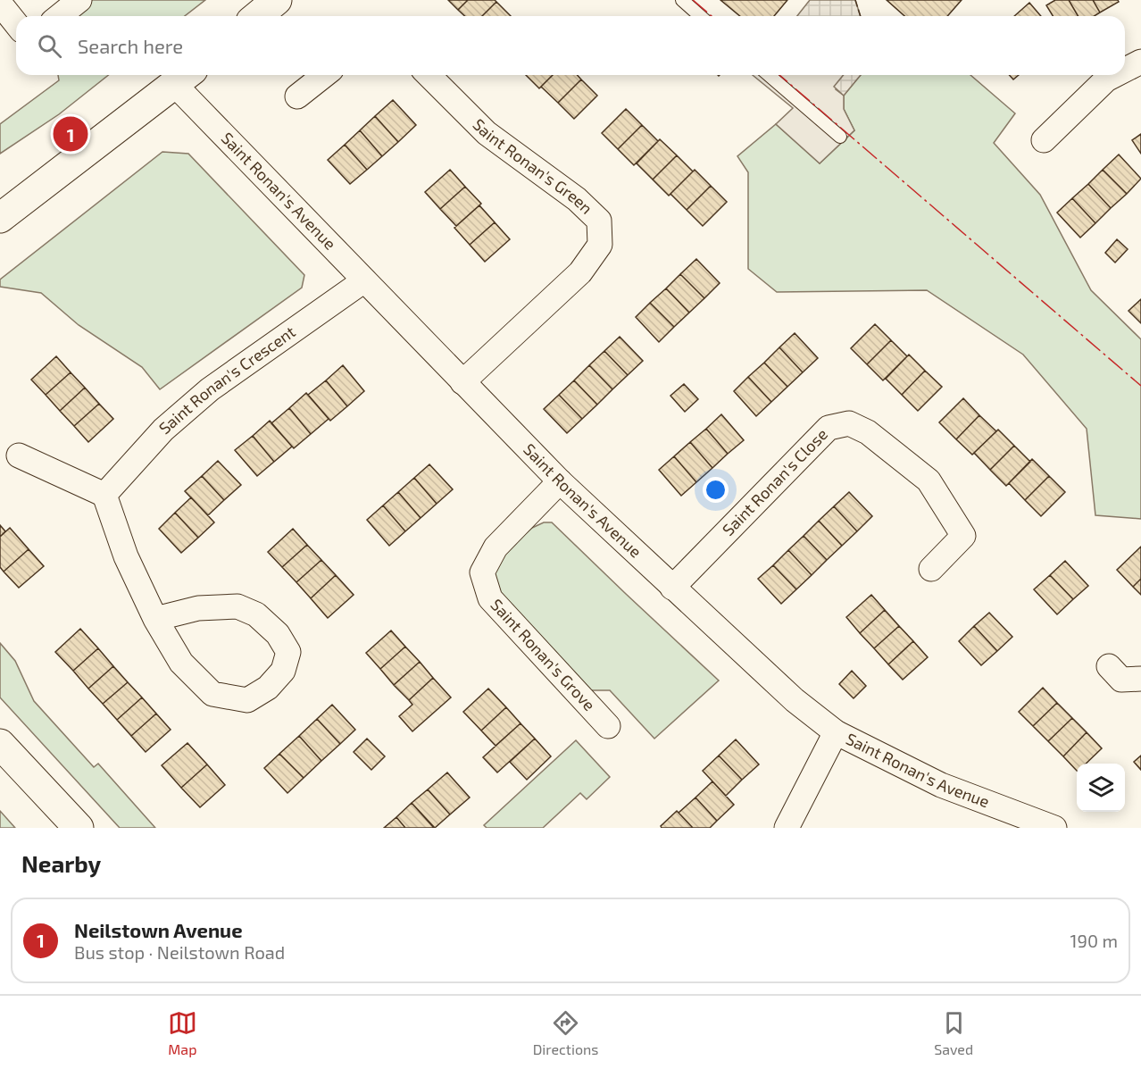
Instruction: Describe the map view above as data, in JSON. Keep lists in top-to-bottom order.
{
  "streets": {
    "street": [
      "Saint Ronan's Green",
      "Saint Ronan's Avenue",
      "Saint Ronan's Crescent",
      "Saint Ronan's Close",
      "Saint Ronan's Grove"
    ]
  },
  "crossings": [
    ["Saint Ronan's Green", "Saint Ronan's Avenue"],
    ["Saint Ronan's Avenue", "Saint Ronan's Crescent"],
    ["Saint Ronan's Avenue", "Saint Ronan's Close"],
    ["Saint Ronan's Avenue", "Saint Ronan's Grove"]
  ],
  "page": {
    "search": "Search here",
    "pins": "1",
    "heading": "Nearby",
    "list": [
      {
        "mark": "1",
        "name": "Neilstown Avenue",
        "note": "Bus stop · Neilstown Road",
        "value": "190 m"
      }
    ],
    "nav": ["Map", "Directions", "Saved"]
  }
}
